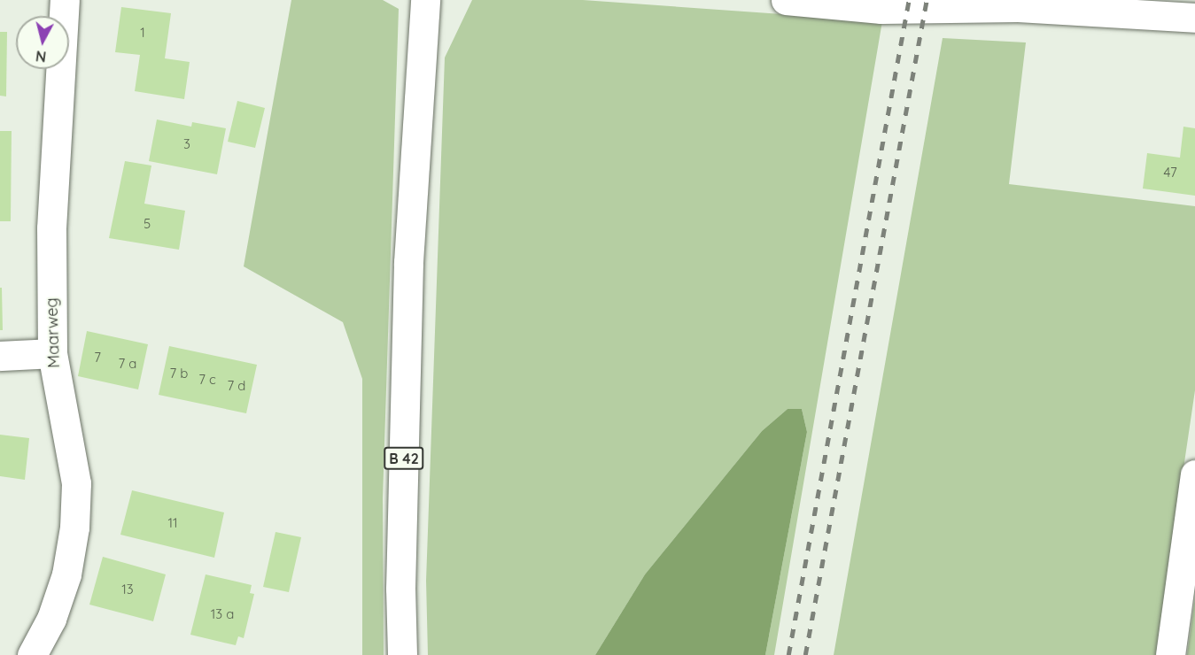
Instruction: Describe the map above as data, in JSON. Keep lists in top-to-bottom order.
{
  "streets": {
    "street": ["Maarweg", "B 42"]
  },
  "house_numbers": [
    "1",
    "3",
    "47",
    "5",
    "7",
    "7 a",
    "7 b",
    "7 c",
    "7 d",
    "11",
    "13",
    "13 a"
  ],
  "north": "bottom"
}
